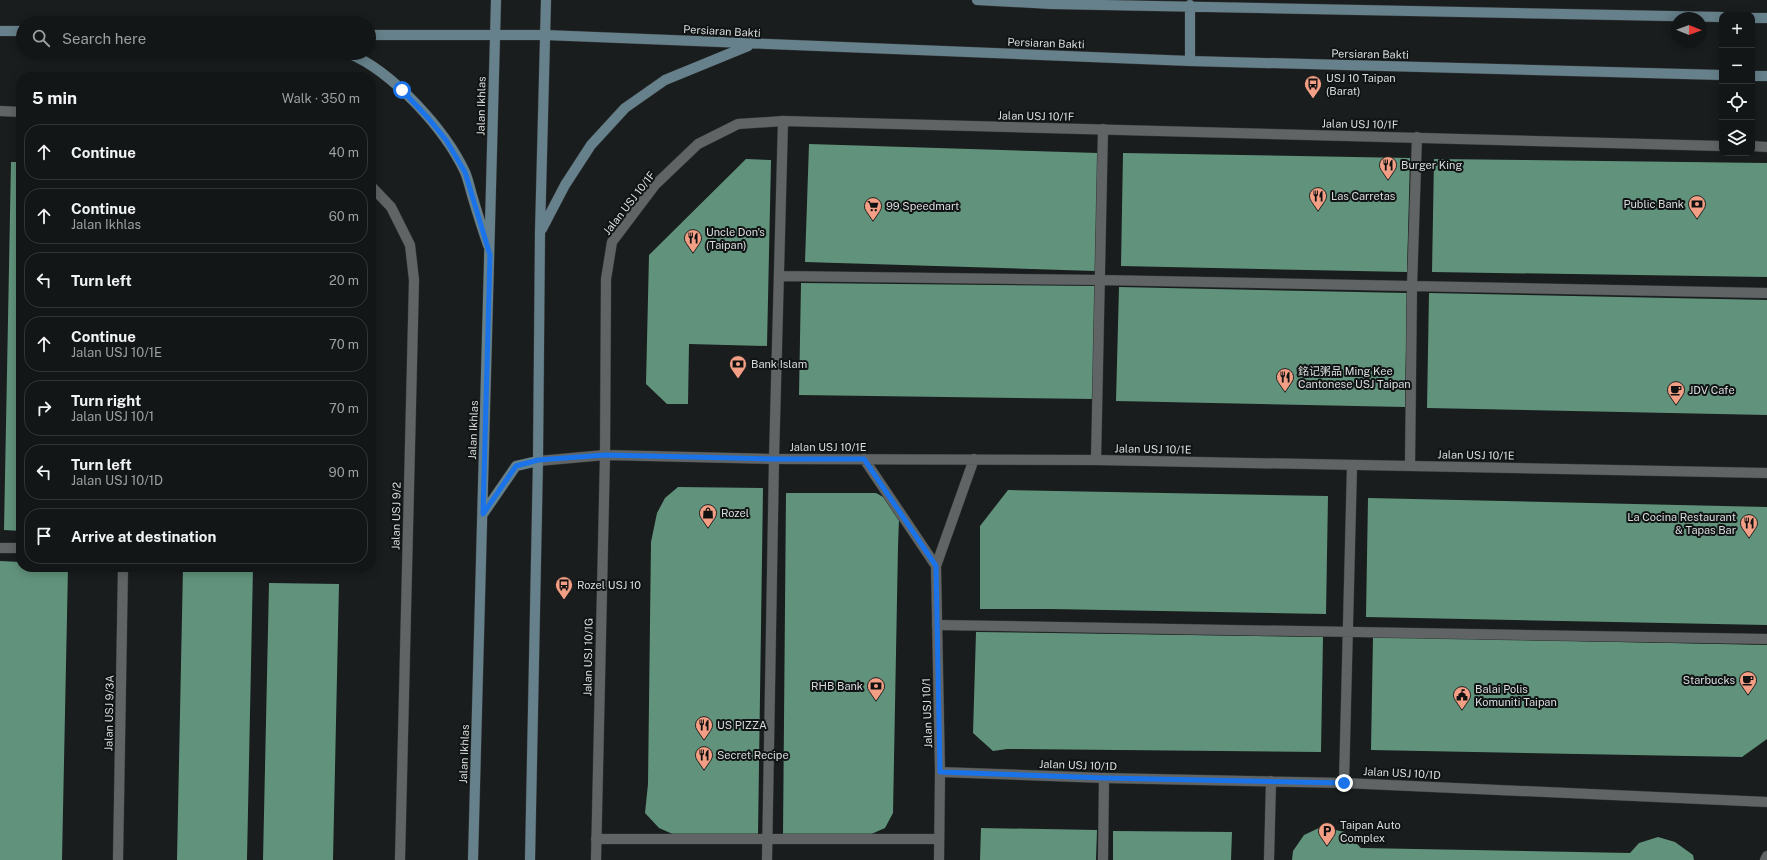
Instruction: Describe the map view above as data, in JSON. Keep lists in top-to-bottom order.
{
  "streets": {
    "street": [
      "Persiaran Bakti",
      "Jalan Ikhlas",
      "Jalan USJ 10/1F",
      "Jalan USJ 10/1E",
      "Jalan USJ 9/2",
      "Jalan USJ 10/1G",
      "Jalan USJ 9/3A",
      "Jalan USJ 10/1",
      "Jalan USJ 10/1D"
    ]
  },
  "crossings": [
    ["Persiaran Bakti", "Jalan Ikhlas"],
    ["Jalan USJ 10/1F", "Jalan USJ 10/1E"],
    ["Jalan USJ 10/1F", "Jalan USJ 10/1G"],
    ["Jalan USJ 10/1E", "Jalan USJ 10/1G"],
    ["Jalan USJ 10/1E", "Jalan USJ 10/1"],
    ["Jalan USJ 10/1", "Jalan USJ 10/1D"]
  ],
  "places": {
    "bus stop": ["USJ 10 Taipan (Barat)", "Rozel USJ 10"],
    "restaurant": [
      "Burger King",
      "Las Carretas",
      "Uncle Don's (Taipan)",
      "銘记粥品 Ming Kee Cantonese USJ Taipan",
      "La Cocina Restaurant & Tapas Bar",
      "US PIZZA",
      "Secret Recipe"
    ],
    "bank": ["Public Bank", "Bank Islam", "RHB Bank"],
    "supermarket": ["99 Speedmart"],
    "cafe": ["JDV Cafe", "Starbucks"],
    "shop": ["Rozel"],
    "public building": ["Balai Polis Komuniti Taipan"],
    "parking": ["Taipan Auto Complex"]
  },
  "north": "right",
  "page": {
    "map_buttons": ["+", "−"],
    "search": "Search here",
    "heading": ["5 min", "Walk · 350 m"],
    "list": [
      ["Continue", "40 m"],
      ["Continue", "Jalan Ikhlas", "60 m"],
      ["Turn left", "20 m"],
      ["Continue", "Jalan USJ 10/1E", "70 m"],
      ["Turn right", "Jalan USJ 10/1", "70 m"],
      ["Turn left", "Jalan USJ 10/1D", "90 m"],
      "Arrive at destination"
    ]
  }
}
